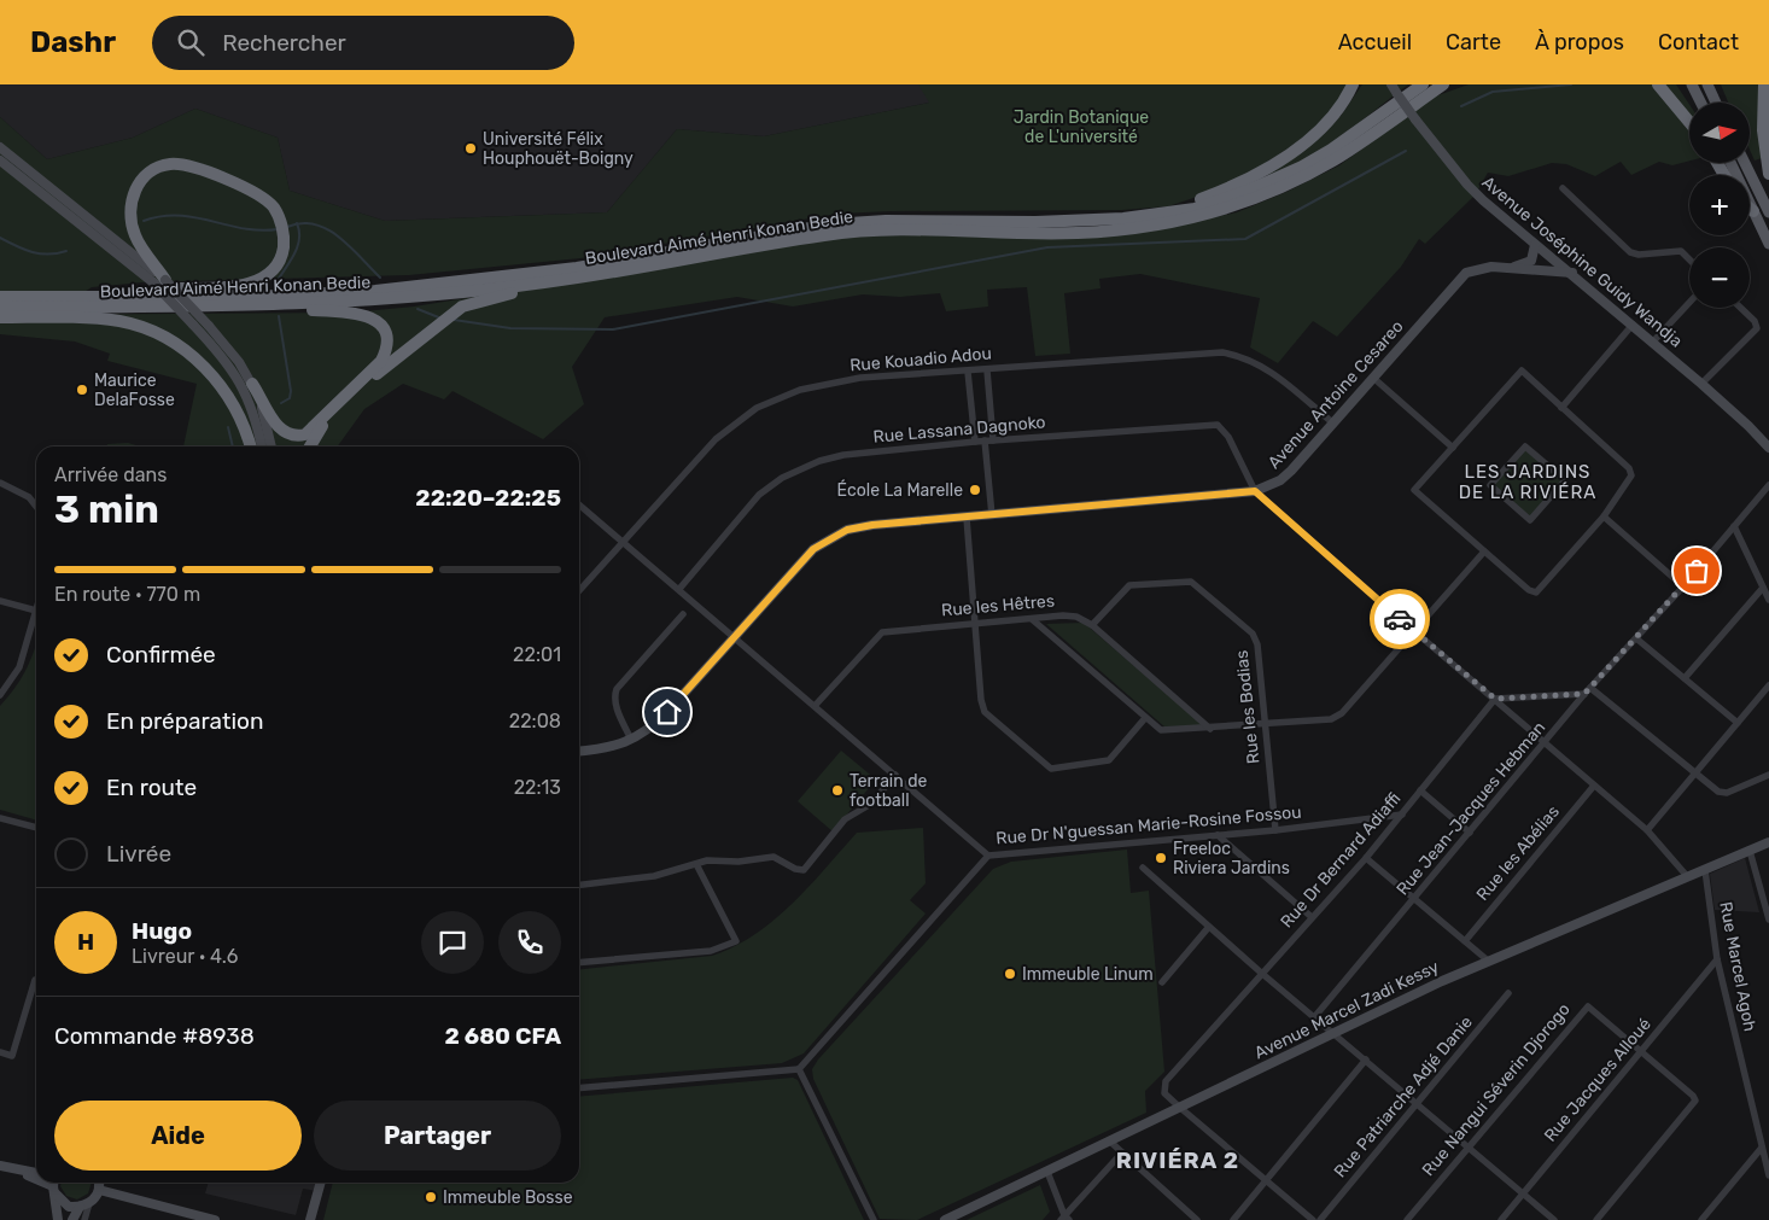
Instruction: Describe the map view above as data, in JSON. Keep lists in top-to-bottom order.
{
  "streets": {
    "highway": ["Boulevard Aimé Henri Konan Bedie"],
    "street": [
      "Avenue Joséphine Guidy Wandja",
      "Rue Kouadio Adou",
      "Avenue Antoine Cesareo",
      "Rue Lassana Dagnoko",
      "Rue les Hêtres",
      "Rue les Bodias",
      "Rue Jean-Jacques Hebman",
      "Rue Dr N'guessan Marie-Rosine Fossou",
      "Rue les Abélias",
      "Rue Dr Bernard Adiaffi",
      "Rue Marcel Agoh",
      "Avenue Marcel Zadi Kessy",
      "Rue Jacques Alloué",
      "Rue Nangui Séverin Djorogo",
      "Rue Patriarche Adjé Danie"
    ]
  },
  "crossings": [
    ["Avenue Joséphine Guidy Wandja", "Avenue Antoine Cesareo"],
    ["Rue Kouadio Adou", "Avenue Antoine Cesareo"],
    ["Avenue Antoine Cesareo", "Rue Lassana Dagnoko"],
    ["Rue les Hêtres", "Rue les Bodias"],
    ["Rue les Bodias", "Rue Dr N'guessan Marie-Rosine Fossou"],
    ["Rue Dr N'guessan Marie-Rosine Fossou", "Rue Dr Bernard Adiaffi"],
    ["Rue Dr Bernard Adiaffi", "Avenue Marcel Zadi Kessy"],
    ["Rue Marcel Agoh", "Avenue Marcel Zadi Kessy"],
    ["Rue Marcel Agoh", "Rue Jacques Alloué"],
    ["Rue Jacques Alloué", "Rue Nangui Séverin Djorogo"]
  ],
  "districts": ["LES JARDINS DE LA RIVIÉRA", "RIVIÉRA 2"],
  "parks": ["Jardin Botanique de L'université"],
  "places": [
    "Université Félix Houphouët-Boigny",
    "Maurice DelaFosse",
    "École La Marelle",
    "Terrain de football",
    "Freeloc Riviera Jardins",
    "Immeuble Linum",
    "Immeuble Bosse"
  ],
  "north": "right",
  "page": {
    "header": "Dashr",
    "search": "Rechercher",
    "nav": [
      "Accueil",
      "Carte",
      "À propos",
      "Contact"
    ],
    "map_buttons": ["+", "−"],
    "heading": ["3 min", "Arrivée dans", "22:20–22:25"],
    "panel": [
      "Hugo",
      "Livreur · 4.6",
      "Commande #8938",
      "2 680 CFA"
    ],
    "bar": "En route · 770 m",
    "list": [
      ["Confirmée", "22:01"],
      ["En préparation", "22:08"],
      ["En route", "22:13"],
      "Livrée"
    ],
    "round": "H",
    "buttons": ["Aide", "Partager"]
  }
}
